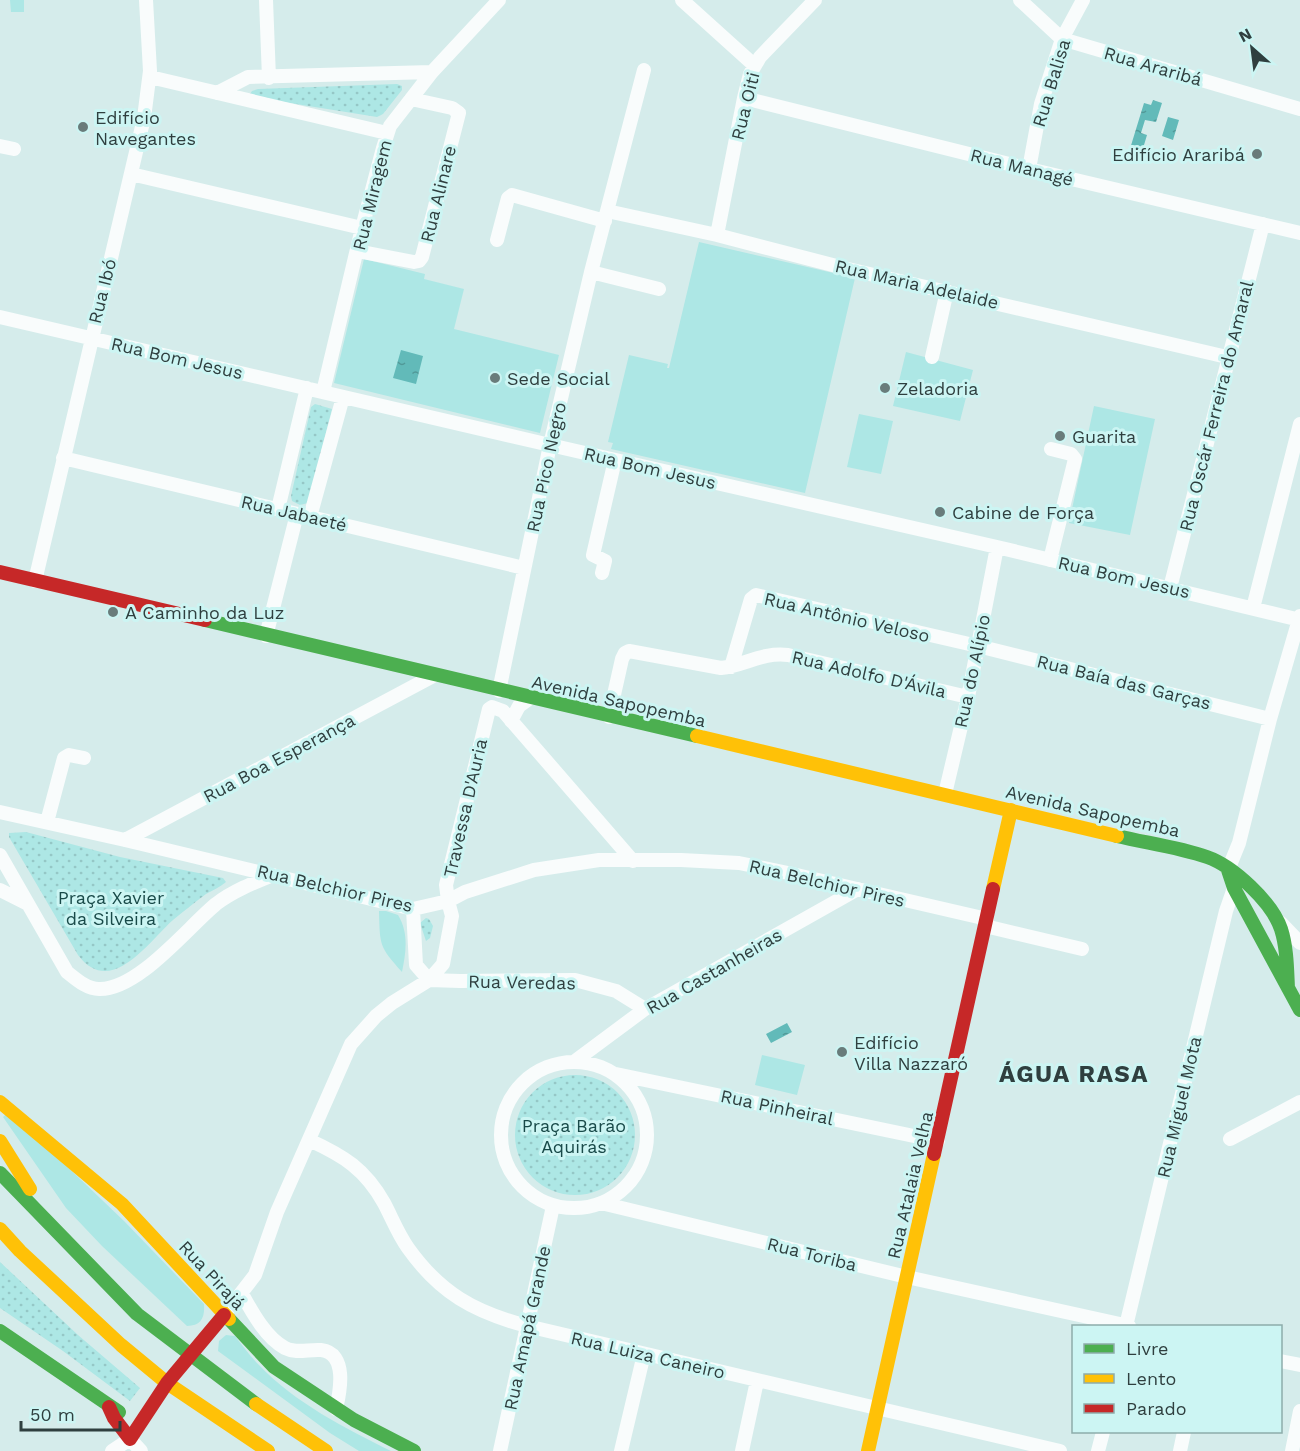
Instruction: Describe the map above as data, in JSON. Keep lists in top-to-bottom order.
{
  "streets": {
    "main road": ["Avenida Sapopemba", "Rua Atalaia Velha", "Rua Pirajá"],
    "street": [
      "Rua Araribá",
      "Rua Balisa",
      "Rua Oiti",
      "Rua Managé",
      "Rua Alinare",
      "Rua Miragem",
      "Rua Maria Adelaide",
      "Rua Ibó",
      "Rua Bom Jesus",
      "Rua Oscár Ferreira do Amaral",
      "Rua Pico Negro",
      "Rua Jabaeté",
      "Rua Antônio Veloso",
      "Rua do Alípio",
      "Rua Adolfo D'Ávila",
      "Rua Baía das Garças",
      "Rua Boa Esperança",
      "Travessa D'Auria",
      "Rua Belchior Pires",
      "Rua Castanheiras",
      "Rua Veredas",
      "Rua Pinheiral",
      "Rua Miguel Mota",
      "Rua Toriba",
      "Rua Amapá Grande",
      "Rua Luiza Caneiro"
    ]
  },
  "crossings": [
    ["Rua Araribá", "Rua Balisa"],
    ["Rua Balisa", "Rua Managé"],
    ["Rua Oiti", "Rua Managé"],
    ["Rua Oiti", "Rua Maria Adelaide"],
    ["Rua Managé", "Rua Oscár Ferreira do Amaral"],
    ["Rua Alinare", "Rua Miragem"],
    ["Rua Miragem", "Rua Bom Jesus"],
    ["Rua Maria Adelaide", "Rua Oscár Ferreira do Amaral"],
    ["Rua Maria Adelaide", "Rua Pico Negro"],
    ["Rua Ibó", "Rua Bom Jesus"],
    ["Rua Ibó", "Rua Jabaeté"],
    ["Rua Ibó", "Avenida Sapopemba"],
    ["Rua Bom Jesus", "Rua Oscár Ferreira do Amaral"],
    ["Rua Bom Jesus", "Rua Pico Negro"],
    ["Rua Bom Jesus", "Rua do Alípio"],
    ["Rua Pico Negro", "Rua Jabaeté"],
    ["Rua Pico Negro", "Avenida Sapopemba"],
    ["Rua Antônio Veloso", "Rua do Alípio"],
    ["Rua Antônio Veloso", "Rua Adolfo D'Ávila"],
    ["Rua Antônio Veloso", "Rua Baía das Garças"],
    ["Rua do Alípio", "Rua Adolfo D'Ávila"],
    ["Rua do Alípio", "Rua Baía das Garças"],
    ["Rua do Alípio", "Avenida Sapopemba"],
    ["Rua Adolfo D'Ávila", "Avenida Sapopemba"],
    ["Avenida Sapopemba", "Rua Boa Esperança"],
    ["Avenida Sapopemba", "Rua Miguel Mota"],
    ["Avenida Sapopemba", "Rua Atalaia Velha"],
    ["Rua Boa Esperança", "Rua Belchior Pires"],
    ["Travessa D'Auria", "Rua Belchior Pires"],
    ["Travessa D'Auria", "Rua Veredas"],
    ["Rua Belchior Pires", "Rua Castanheiras"],
    ["Rua Belchior Pires", "Rua Atalaia Velha"],
    ["Rua Castanheiras", "Rua Veredas"],
    ["Rua Castanheiras", "Rua Pinheiral"],
    ["Rua Castanheiras", "Rua Toriba"],
    ["Rua Castanheiras", "Rua Amapá Grande"],
    ["Rua Pinheiral", "Rua Atalaia Velha"],
    ["Rua Pinheiral", "Rua Toriba"],
    ["Rua Pinheiral", "Rua Amapá Grande"],
    ["Rua Atalaia Velha", "Rua Toriba"],
    ["Rua Atalaia Velha", "Rua Luiza Caneiro"],
    ["Rua Toriba", "Rua Amapá Grande"],
    ["Rua Amapá Grande", "Rua Luiza Caneiro"]
  ],
  "districts": ["ÁGUA RASA"],
  "parks": ["Praça Xavier da Silveira", "Praça Barão Aquirás"],
  "places": [
    "Edifício Navegantes",
    "Edifício Araribá",
    "Sede Social",
    "Zeladoria",
    "Guarita",
    "Cabine de Força",
    "A Caminho da Luz",
    "Edifício Villa Nazzaró"
  ],
  "legend": ["Livre", "Lento", "Parado"],
  "scale_bar": "50 m",
  "north": "top left"
}
